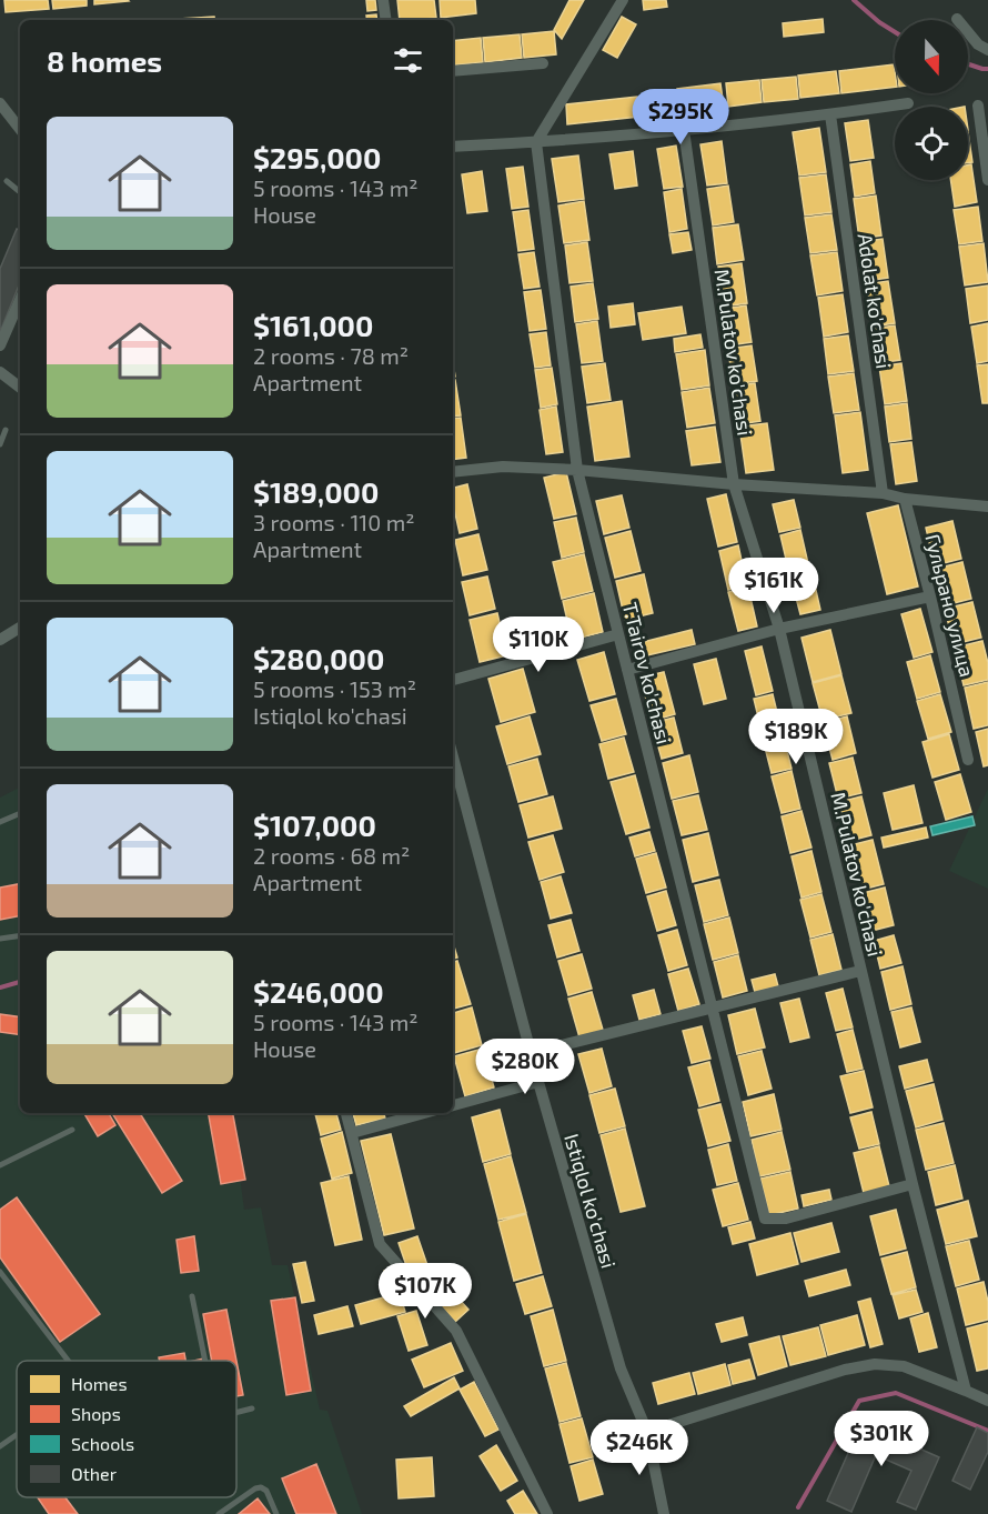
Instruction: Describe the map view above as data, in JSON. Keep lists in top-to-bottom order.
{
  "streets": {
    "street": [
      "Adolat ko'chasi",
      "M.Pulatov ko'chasi",
      "Гульрано улица",
      "T.Tairov ko'chasi",
      "Istiqlol ko'chasi"
    ]
  },
  "crossings": [
    ["M.Pulatov ko'chasi", "T.Tairov ko'chasi"]
  ],
  "legend": [
    "Homes",
    "Shops",
    "Schools",
    "Other"
  ],
  "north": "bottom",
  "page": {
    "heading": "8 homes",
    "price": [
      "$295K",
      "$161K",
      "$110K",
      "$189K",
      "$280K",
      "$107K",
      "$301K",
      "$246K"
    ],
    "list": [
      {
        "name": "$295,000",
        "note": "5 rooms · 143 m² · House"
      },
      {
        "name": "$161,000",
        "note": "2 rooms · 78 m² · Apartment"
      },
      {
        "name": "$189,000",
        "note": "3 rooms · 110 m² · Apartment"
      },
      {
        "name": "$280,000",
        "note": "5 rooms · 153 m² · Istiqlol ko'chasi"
      },
      {
        "name": "$107,000",
        "note": "2 rooms · 68 m² · Apartment"
      },
      {
        "name": "$246,000",
        "note": "5 rooms · 143 m² · House"
      }
    ]
  }
}
